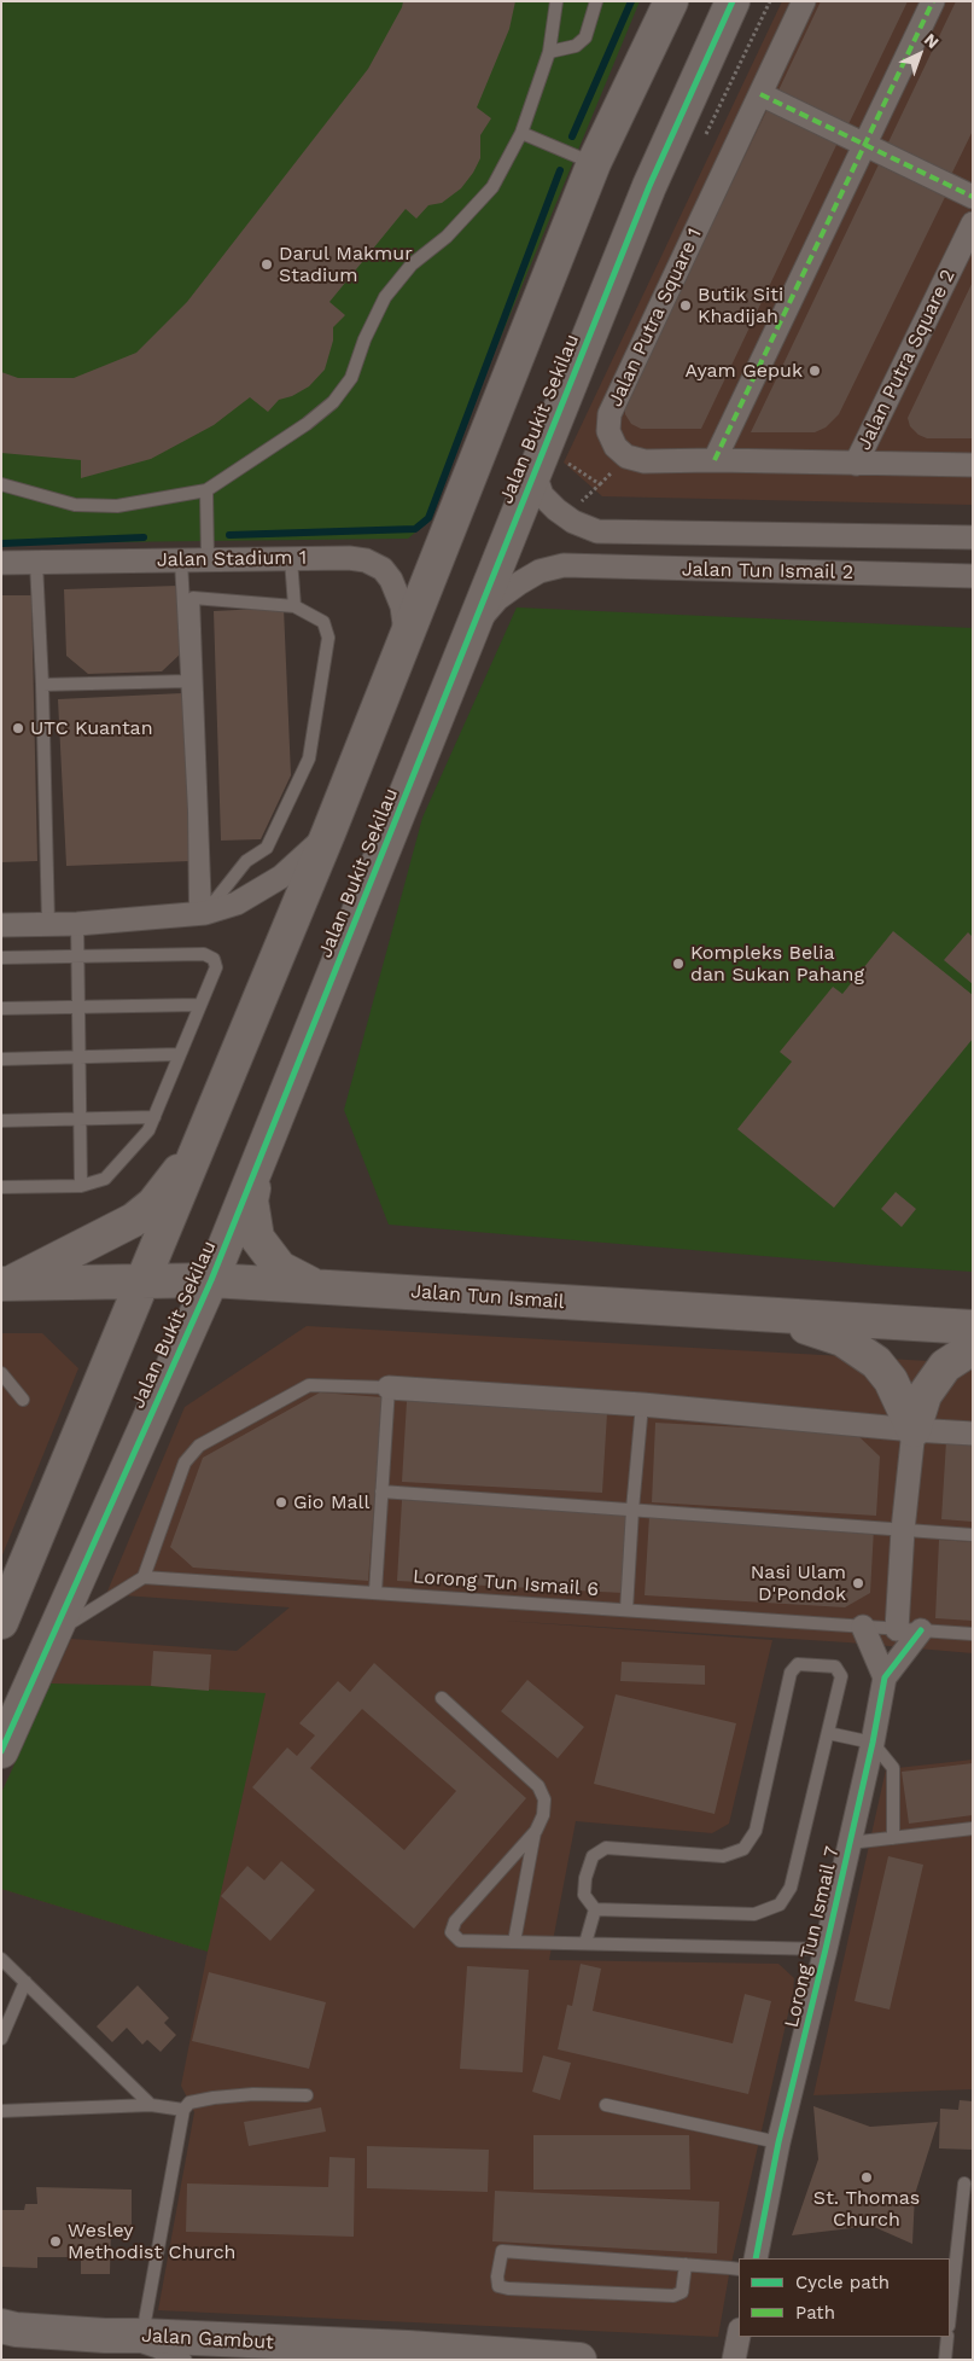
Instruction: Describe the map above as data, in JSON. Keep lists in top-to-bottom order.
{
  "streets": {
    "street": [
      "Jalan Putra Square 1",
      "Jalan Putra Square 2",
      "Jalan Bukit Sekilau",
      "Jalan Stadium 1",
      "Jalan Tun Ismail 2",
      "Jalan Tun Ismail",
      "Lorong Tun Ismail 7",
      "Jalan Gambut"
    ],
    "lane": ["Lorong Tun Ismail 6"]
  },
  "crossings": [
    ["Jalan Putra Square 1", "Jalan Putra Square 2"],
    ["Jalan Bukit Sekilau", "Jalan Tun Ismail 2"],
    ["Jalan Bukit Sekilau", "Jalan Tun Ismail"],
    ["Lorong Tun Ismail 6", "Lorong Tun Ismail 7"]
  ],
  "places": [
    "Darul Makmur Stadium",
    "Butik Siti Khadijah",
    "Ayam Gepuk",
    "UTC Kuantan",
    "Kompleks Belia dan Sukan Pahang",
    "Gio Mall",
    "Nasi Ulam D'Pondok",
    "St. Thomas Church",
    "Wesley Methodist Church"
  ],
  "legend": ["Cycle path", "Path"],
  "north": "top right"
}
